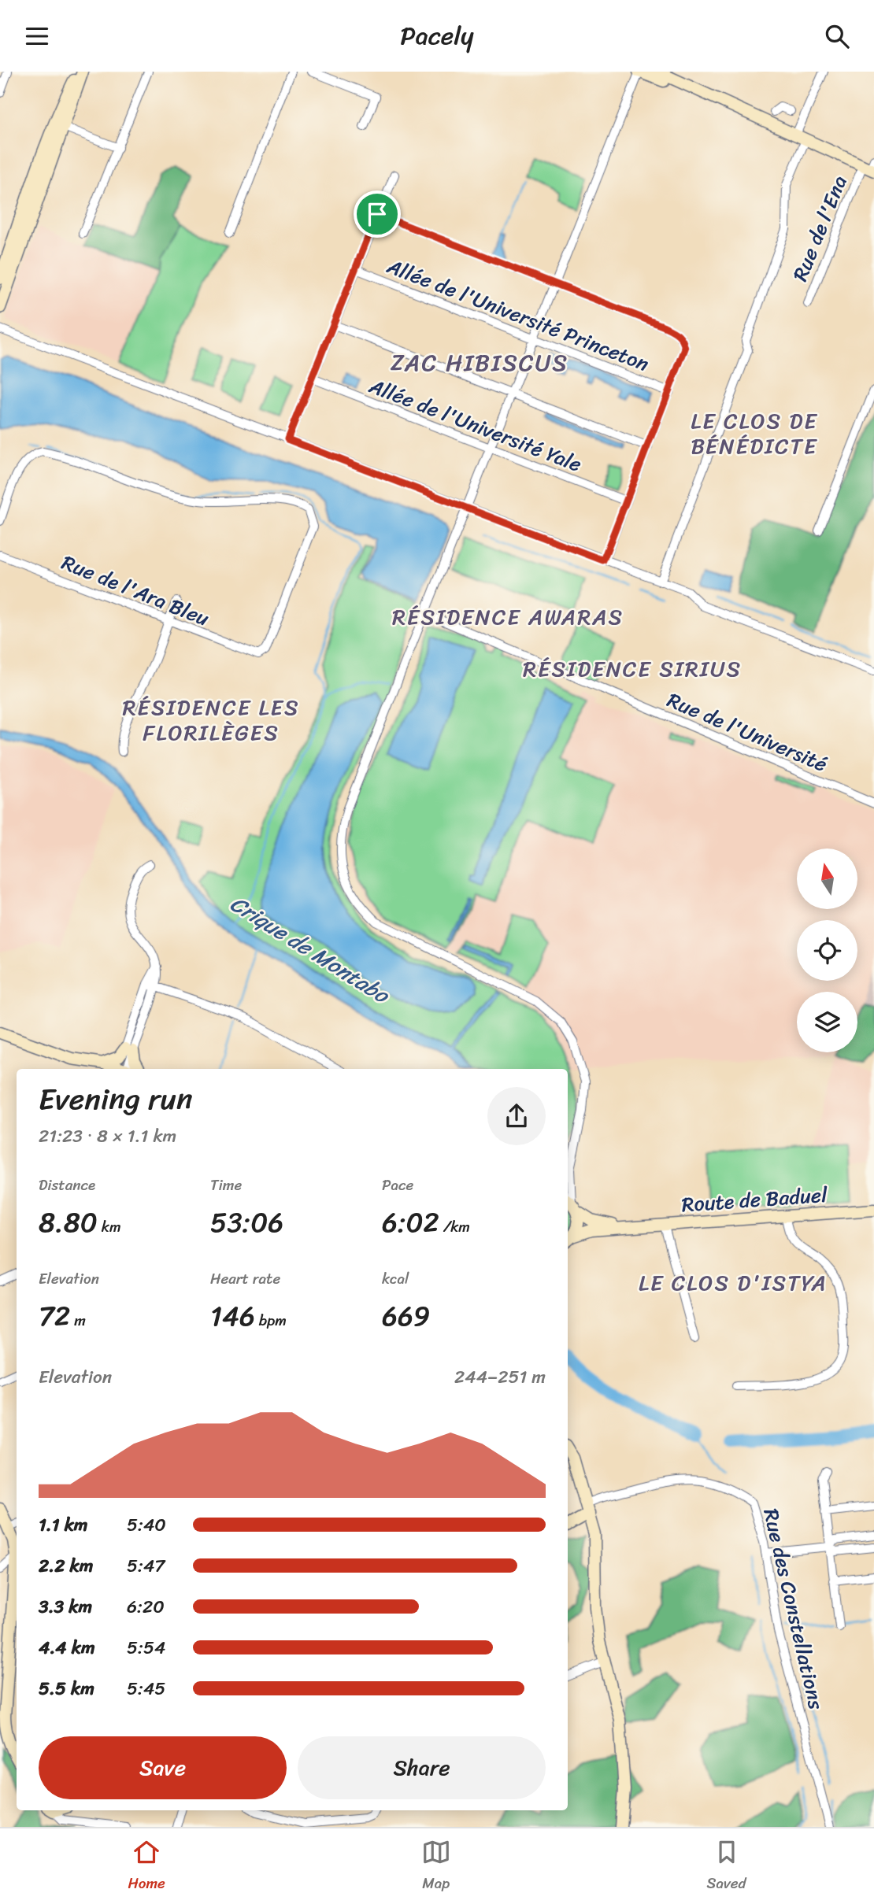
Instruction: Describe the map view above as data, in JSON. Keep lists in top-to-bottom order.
{
  "streets": {
    "main road": ["Route de Baduel"],
    "street": [
      "Rue de l'Ena",
      "Allée de l'Université Princeton",
      "Allée de l'Université Yale",
      "Rue de l'Ara Bleu",
      "Rue de l'Université",
      "Rue des Constellations"
    ]
  },
  "districts": [
    "ZAC HIBISCUS",
    "LE CLOS DE BÉNÉDICTE",
    "RÉSIDENCE AWARAS",
    "RÉSIDENCE SIRIUS",
    "RÉSIDENCE LES FLORILÈGES",
    "LE CLOS D'ISTYA"
  ],
  "water": ["Crique de Montabo"],
  "north": "top",
  "page": {
    "header": "Pacely",
    "heading": ["Evening run", "21:23 · 8 × 1.1 km"],
    "stats": [
      ["Distance", "8.80 km"],
      ["Time", "53:06"],
      ["Pace", "6:02 /km"],
      ["Elevation", "72 m"],
      ["Heart rate", "146 bpm"],
      ["kcal", "669"]
    ],
    "chart": ["Elevation", "244–251 m"],
    "list": [
      {
        "name": "1.1 km",
        "note": "5:40"
      },
      {
        "name": "2.2 km",
        "note": "5:47"
      },
      {
        "name": "3.3 km",
        "note": "6:20"
      },
      {
        "name": "4.4 km",
        "note": "5:54"
      },
      {
        "name": "5.5 km",
        "note": "5:45"
      }
    ],
    "buttons": ["Save", "Share"],
    "tabs": ["Home", "Map", "Saved"]
  }
}
